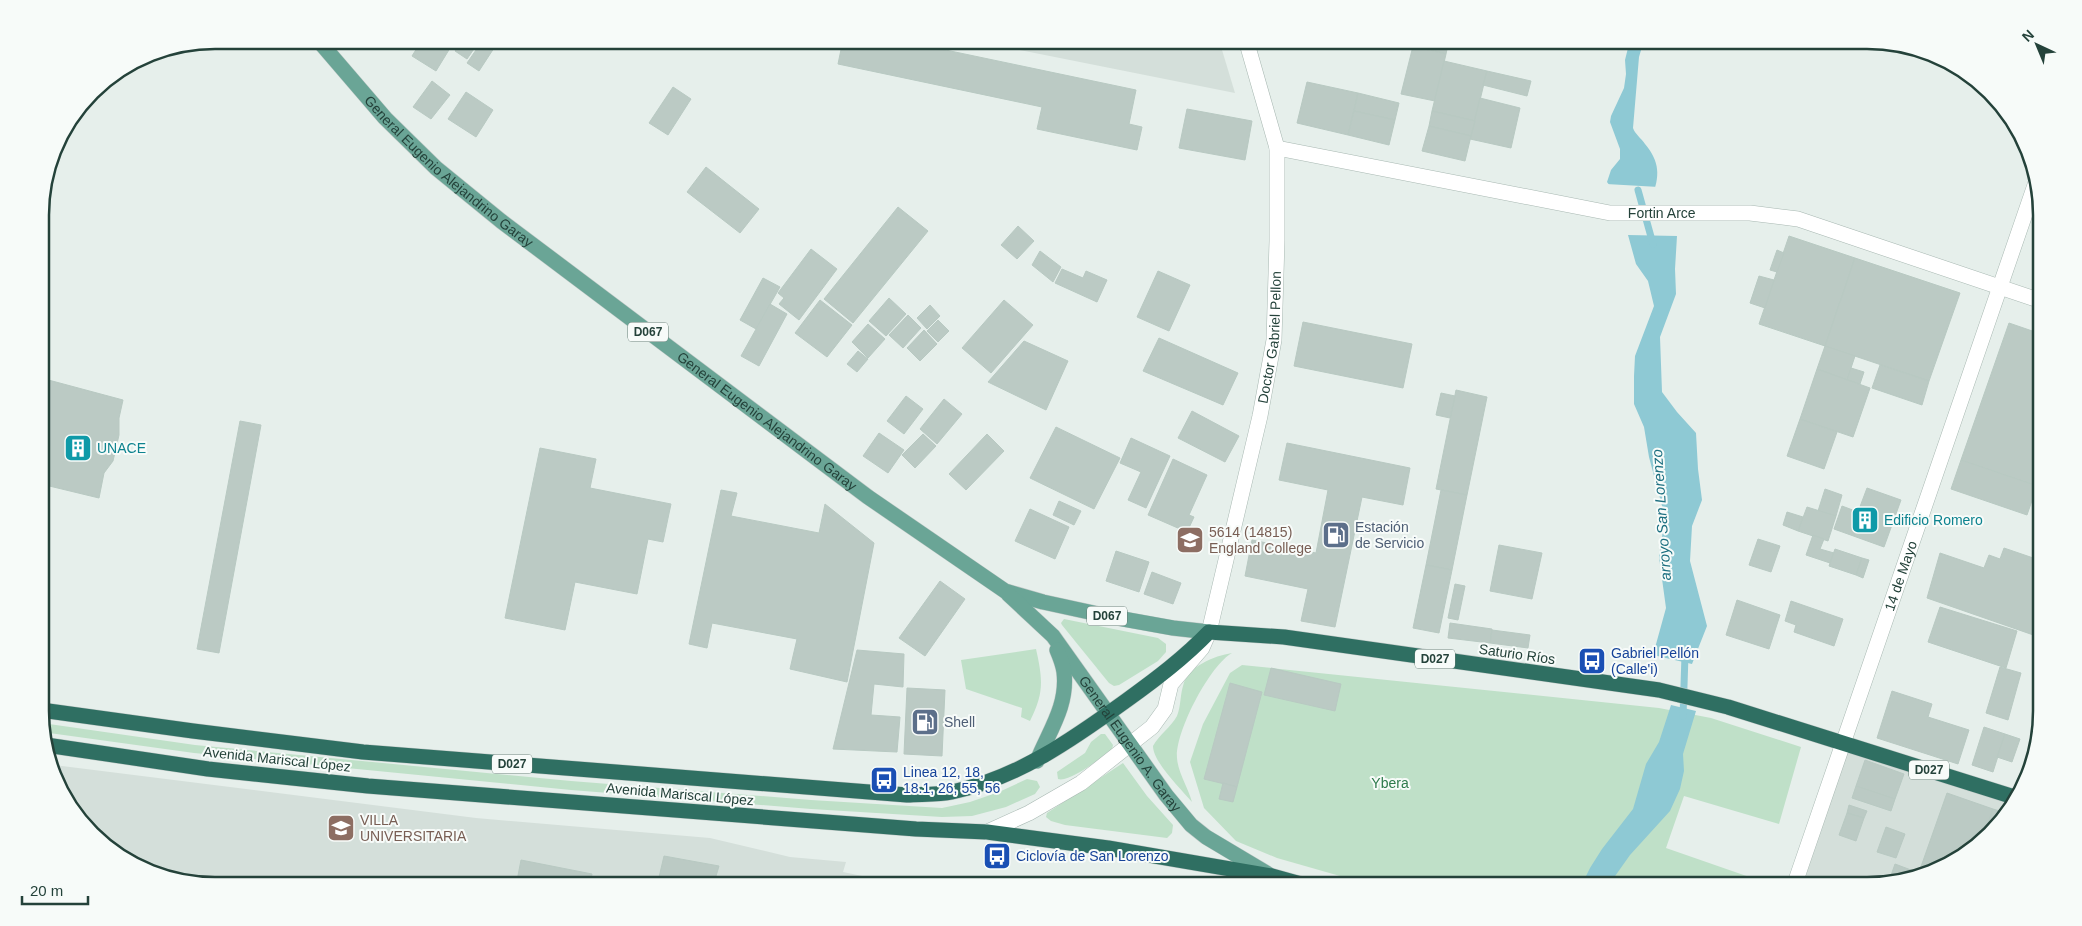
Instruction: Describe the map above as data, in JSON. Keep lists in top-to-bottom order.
{
  "streets": {
    "highway": ["Saturio Ríos", "D027", "Avenida Mariscal López"],
    "main road": ["General Eugenio Alejandrino Garay", "D067", "General Eugenio A. Garay"],
    "street": ["Fortin Arce", "Doctor Gabriel Pellon", "14 de Mayo"]
  },
  "crossings": [
    ["General Eugenio Alejandrino Garay", "Doctor Gabriel Pellon"],
    ["General Eugenio Alejandrino Garay", "Saturio Ríos"],
    ["General Eugenio Alejandrino Garay", "D027"],
    ["General Eugenio Alejandrino Garay", "General Eugenio A. Garay"],
    ["Fortin Arce", "Doctor Gabriel Pellon"],
    ["Fortin Arce", "14 de Mayo"],
    ["Doctor Gabriel Pellon", "Saturio Ríos"],
    ["Doctor Gabriel Pellon", "D027"],
    ["Doctor Gabriel Pellon", "General Eugenio A. Garay"],
    ["Doctor Gabriel Pellon", "Avenida Mariscal López"],
    ["14 de Mayo", "Saturio Ríos"],
    ["Saturio Ríos", "D027"],
    ["D027", "General Eugenio A. Garay"],
    ["D027", "Avenida Mariscal López"],
    ["General Eugenio A. Garay", "Avenida Mariscal López"]
  ],
  "water": ["arroyo San Lorenzo"],
  "parks": ["Ybera"],
  "places": {
    "building": ["UNACE", "Edificio Romero"],
    "fuel station": ["Estación de Servicio", "Shell"],
    "school or university": ["5614 (14815) England College", "VILLA UNIVERSITARIA"],
    "bus stop": ["Gabriel Pellón (Calle'i)", "Linea 12, 18, 18.1, 26, 55, 56", "Ciclovía de San Lorenzo"]
  },
  "scale_bar": "20 m",
  "north": "top left"
}
